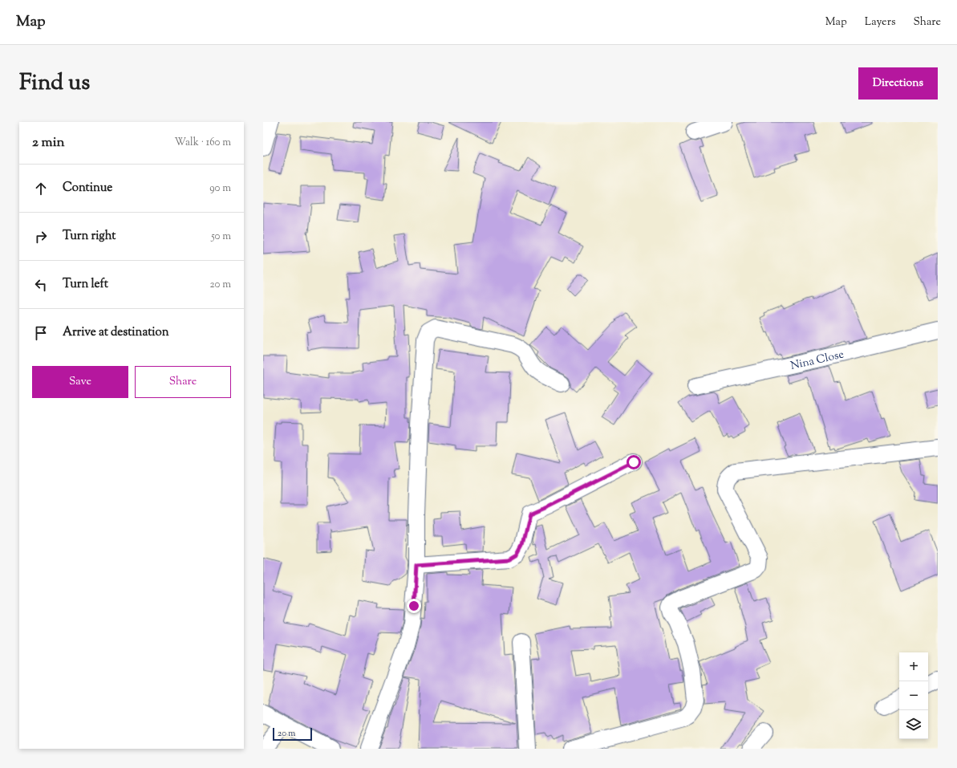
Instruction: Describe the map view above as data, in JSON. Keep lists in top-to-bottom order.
{
  "streets": {
    "street": ["Nina Close"]
  },
  "scale_bar": "20 m",
  "page": {
    "header": "Map",
    "nav": ["Map", "Layers", "Share"],
    "title": "Find us",
    "buttons": [
      "Directions",
      ["Save", "Share"]
    ],
    "heading": ["2 min", "Walk · 160 m"],
    "list": [
      ["Continue", "90 m"],
      ["Turn right", "50 m"],
      ["Turn left", "20 m"],
      "Arrive at destination"
    ],
    "map_buttons": ["+", "−"],
    "scale": "20 m"
  }
}
